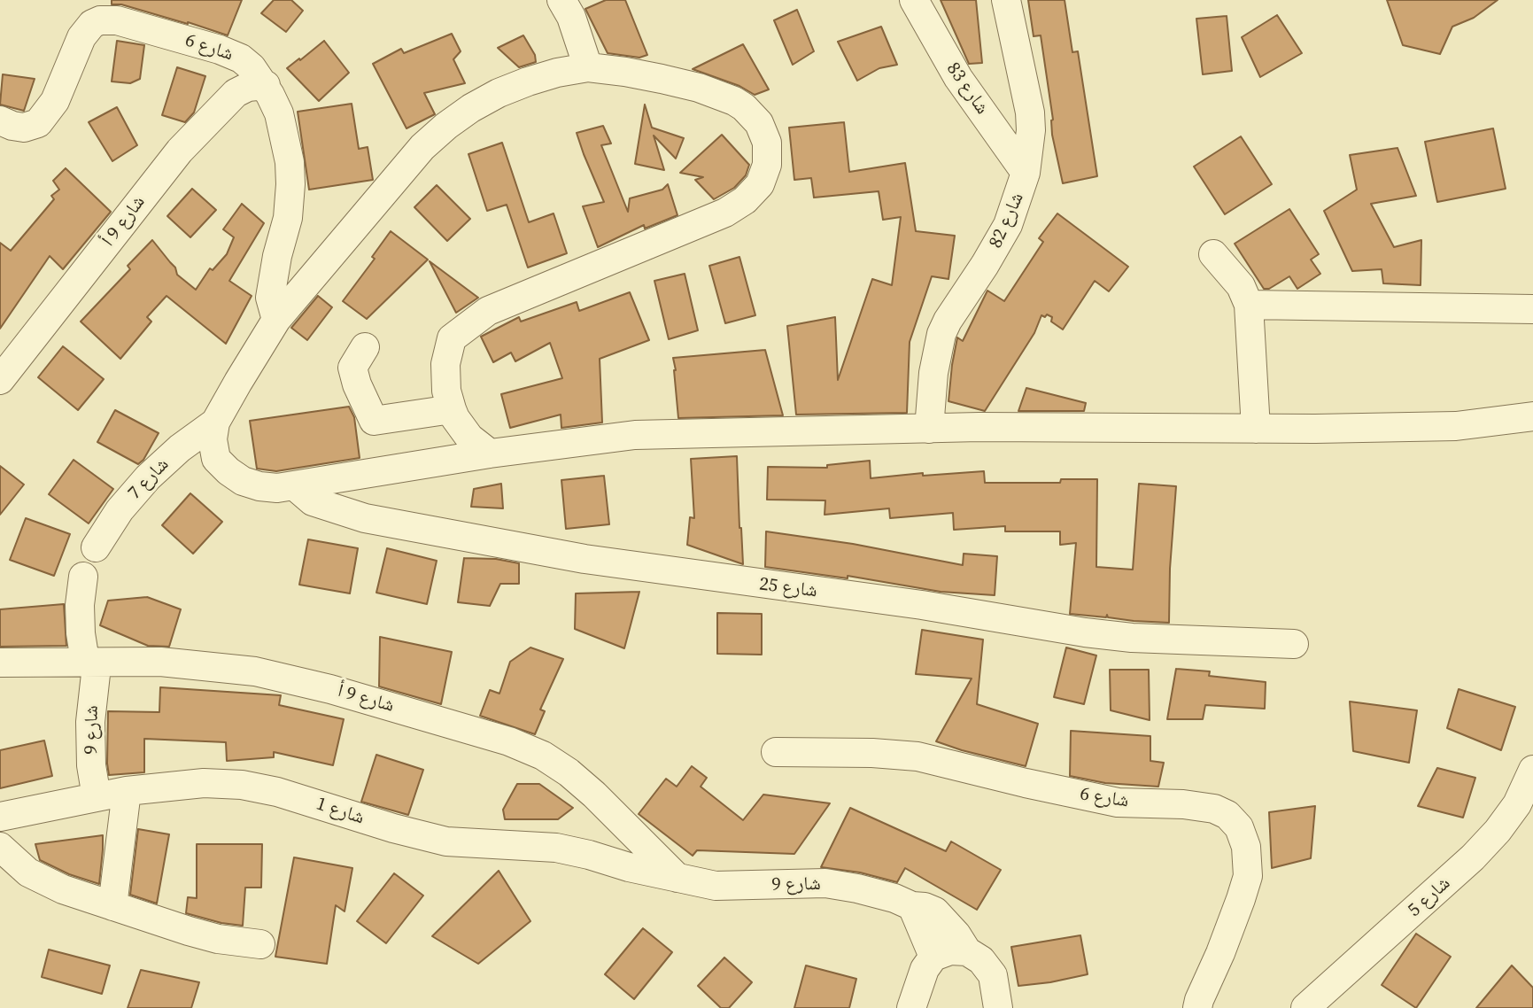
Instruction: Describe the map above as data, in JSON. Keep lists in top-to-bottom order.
{
  "streets": {
    "street": [
      "شارع 6",
      "شارع 83",
      "شارع 82",
      "شارع 9 أ",
      "شارع 7",
      "شارع 25",
      "شارع 9",
      "شارع 1",
      "شارع 5"
    ]
  },
  "crossings": [
    ["شارع 6", "شارع 9 أ"],
    ["شارع 83", "شارع 82"],
    ["شارع 9 أ", "شارع 9"],
    ["شارع 9 أ", "شارع 1"],
    ["شارع 9", "شارع 1"]
  ]
}
